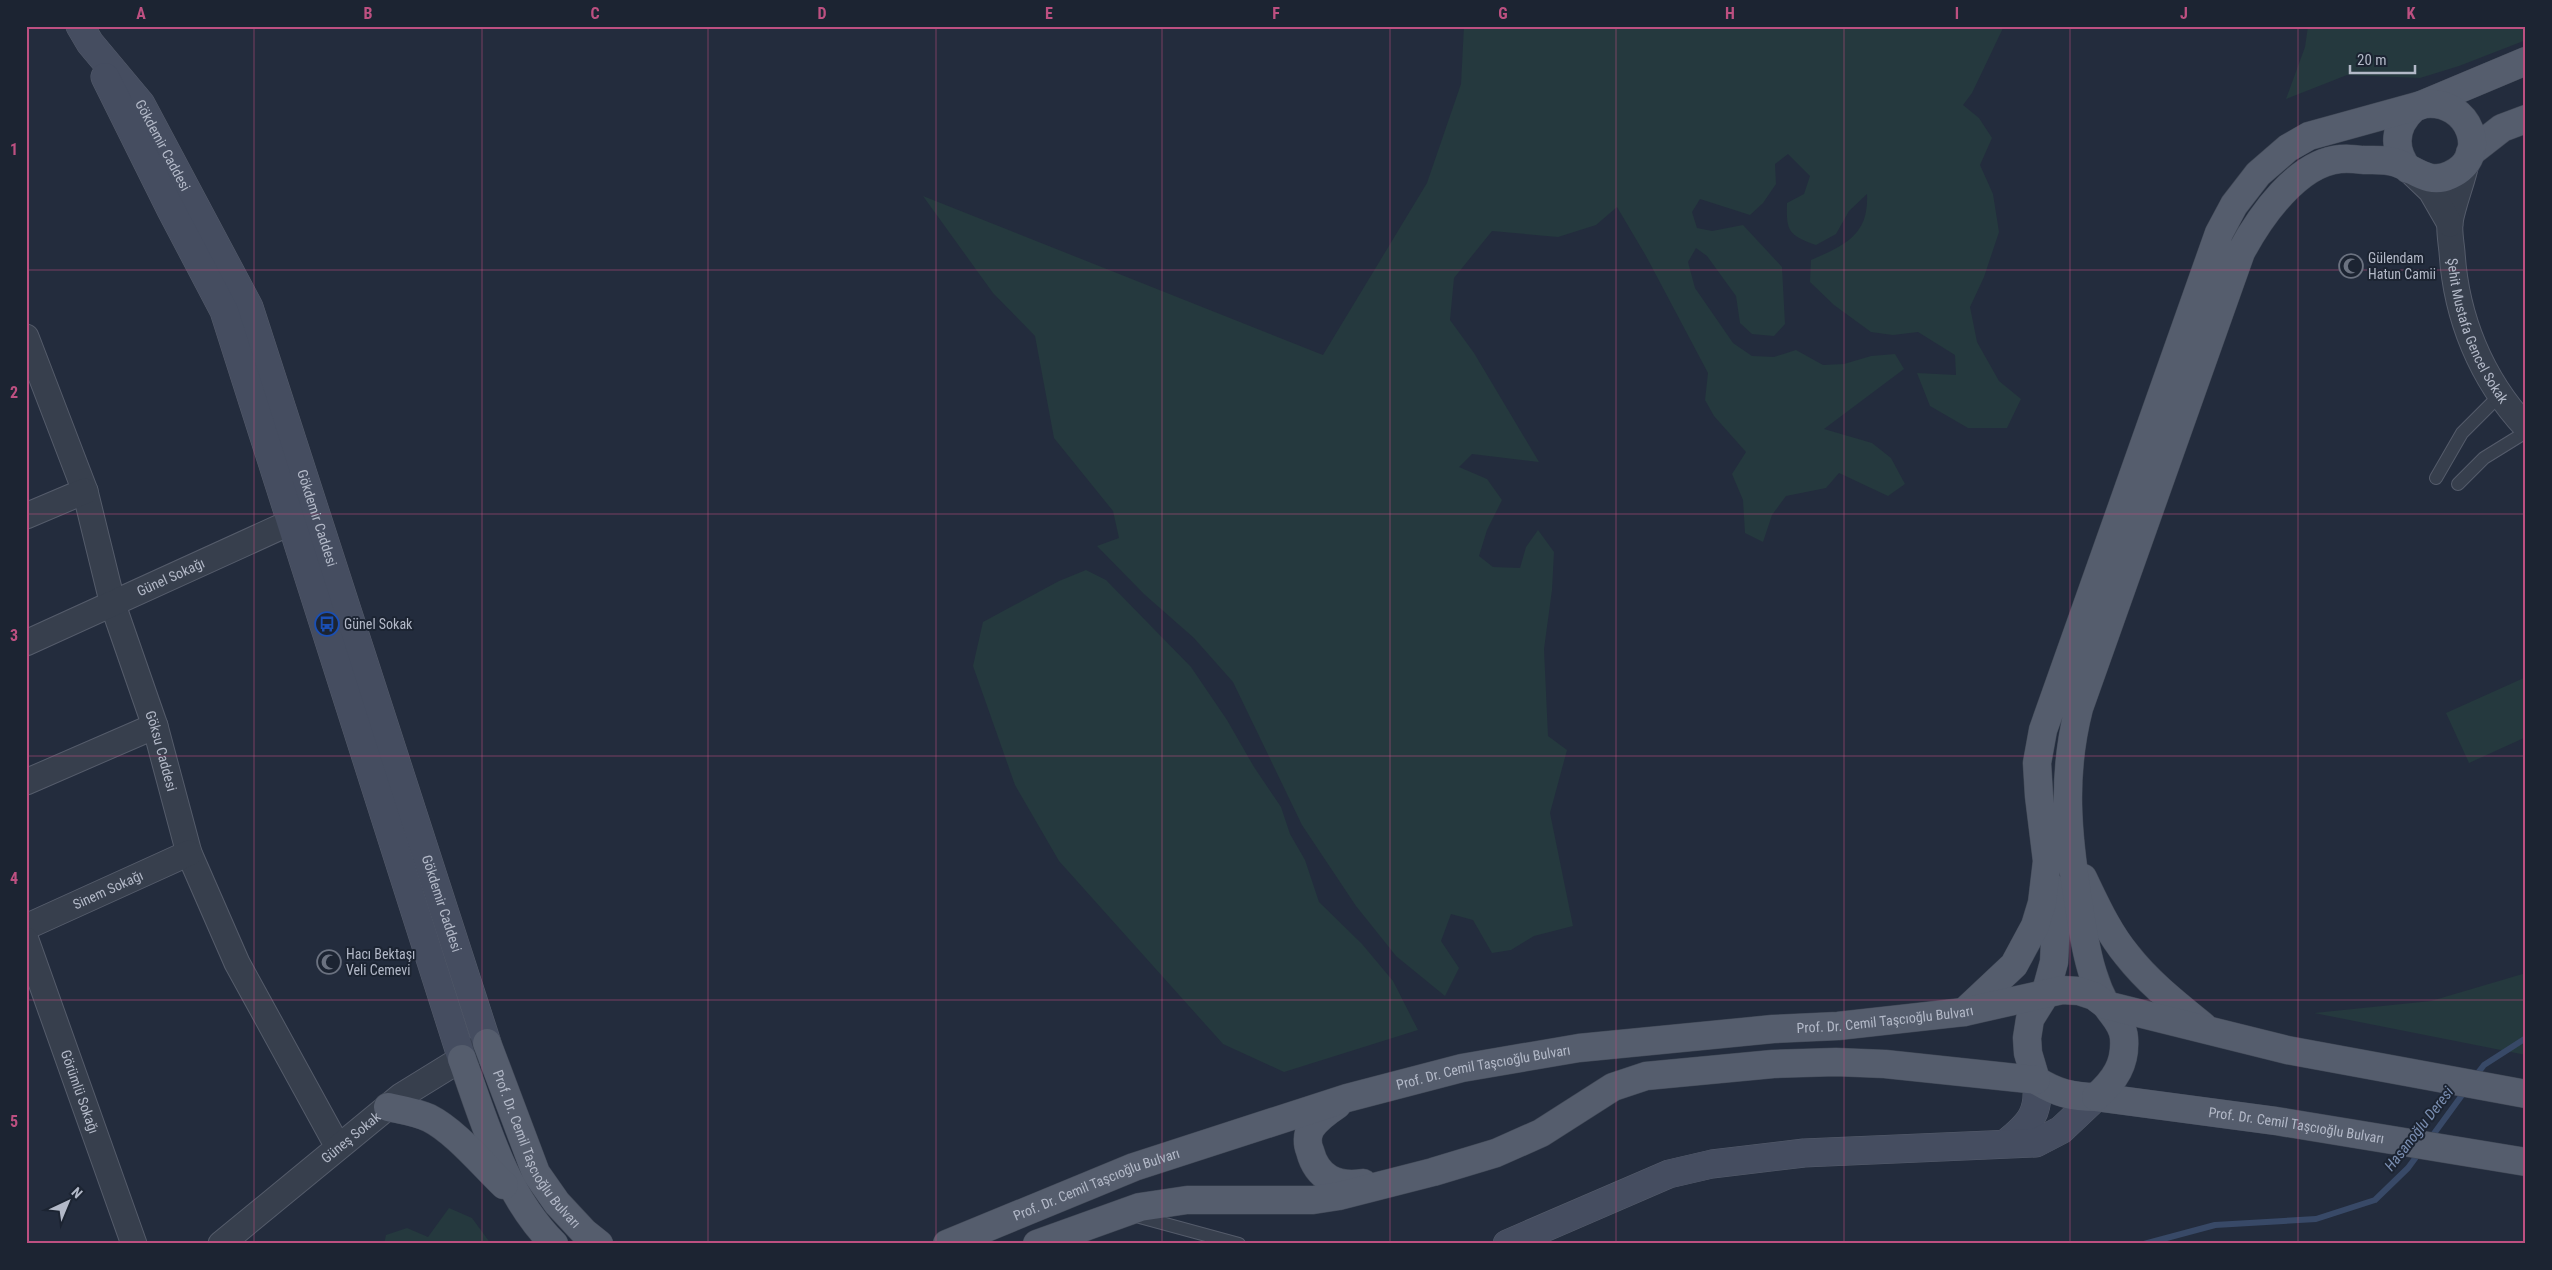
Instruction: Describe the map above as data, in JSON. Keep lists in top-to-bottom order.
{
  "streets": {
    "main road": ["Gökdemir Caddesi", "Prof. Dr. Cemil Taşcıoğlu Bulvarı"],
    "street": [
      "Şehit Mustafa Gencel Sokak",
      "Günel Sokağı",
      "Göksu Caddesi",
      "Sinem Sokağı",
      "Görümlü Sokağı",
      "Güneş Sokak"
    ]
  },
  "crossings": [
    ["Gökdemir Caddesi", "Günel Sokağı"],
    ["Gökdemir Caddesi", "Prof. Dr. Cemil Taşcıoğlu Bulvarı"],
    ["Gökdemir Caddesi", "Güneş Sokak"],
    ["Günel Sokağı", "Göksu Caddesi"],
    ["Göksu Caddesi", "Sinem Sokağı"],
    ["Göksu Caddesi", "Güneş Sokak"],
    ["Prof. Dr. Cemil Taşcıoğlu Bulvarı", "Güneş Sokak"]
  ],
  "water": ["Hasanoğlu Deresi"],
  "places": {
    "mosque": ["Gülendam Hatun Camii", "Hacı Bektaşı Veli Cemevi"],
    "bus stop": ["Günel Sokak"]
  },
  "scale_bar": "20 m",
  "north": "top right",
  "grid": {
    "columns": [
      "A",
      "B",
      "C",
      "D",
      "E",
      "F",
      "G",
      "H",
      "I",
      "J",
      "K"
    ],
    "rows": [
      "1",
      "2",
      "3",
      "4",
      "5"
    ]
  }
}
